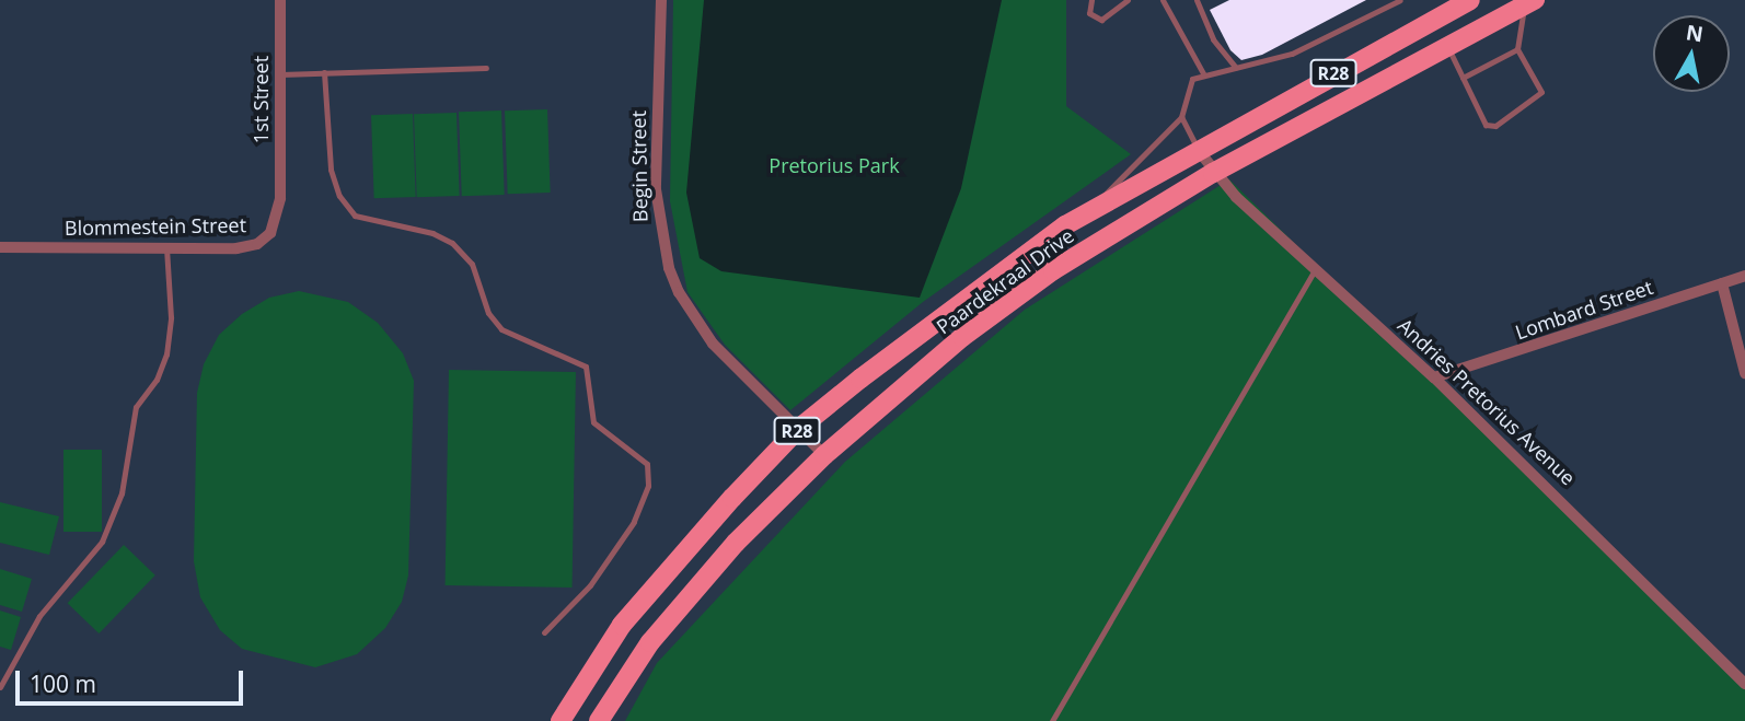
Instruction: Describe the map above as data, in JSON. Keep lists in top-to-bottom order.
{
  "streets": {
    "main road": ["R28", "Paardekraal Drive"],
    "street": [
      "1st Street",
      "Begin Street",
      "Blommestein Street",
      "Lombard Street",
      "Andries Pretorius Avenue"
    ]
  },
  "crossings": [
    ["1st Street", "Blommestein Street"],
    ["Begin Street", "Paardekraal Drive"],
    ["Paardekraal Drive", "Andries Pretorius Avenue"],
    ["Lombard Street", "Andries Pretorius Avenue"]
  ],
  "parks": ["Pretorius Park"],
  "scale_bar": "100 m",
  "north": "top"
}
